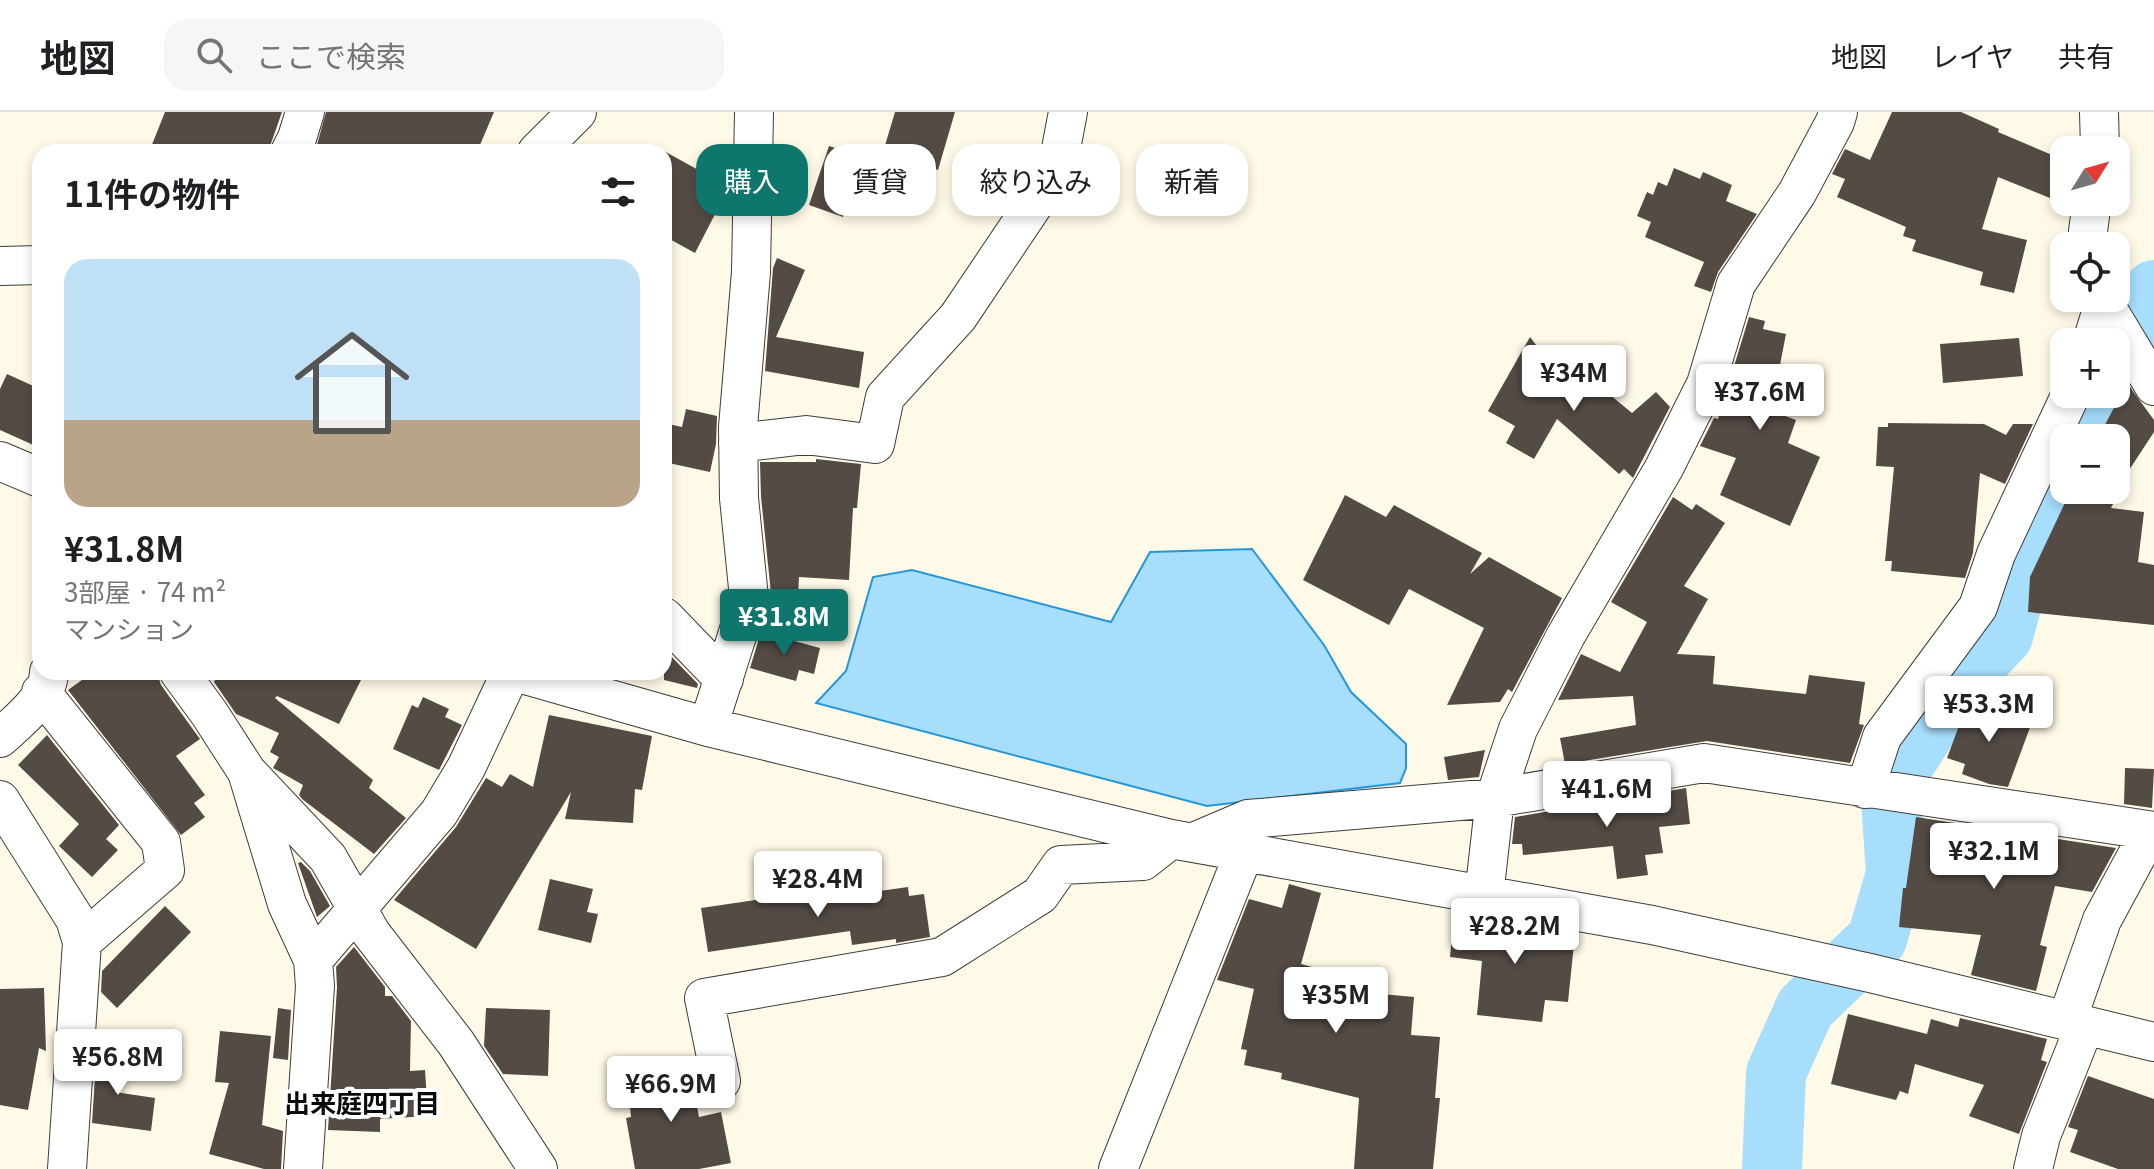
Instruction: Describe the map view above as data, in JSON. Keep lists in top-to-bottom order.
{
  "districts": ["出来庭四丁目"],
  "north": "top right",
  "page": {
    "header": "地図",
    "search": "ここで検索",
    "nav": ["地図", "レイヤ", "共有"],
    "map_buttons": ["+", "−"],
    "chip": [
      "購入",
      "賃貸",
      "絞り込み",
      "新着"
    ],
    "heading": "11件の物件",
    "list": [
      {
        "name": "¥31.8M",
        "note": "3部屋 · 74 m² · マンション"
      }
    ],
    "price": [
      "¥34M",
      "¥37.6M",
      "¥31.8M",
      "¥53.3M",
      "¥41.6M",
      "¥32.1M",
      "¥28.4M",
      "¥28.2M",
      "¥35M",
      "¥56.8M",
      "¥66.9M"
    ]
  }
}
